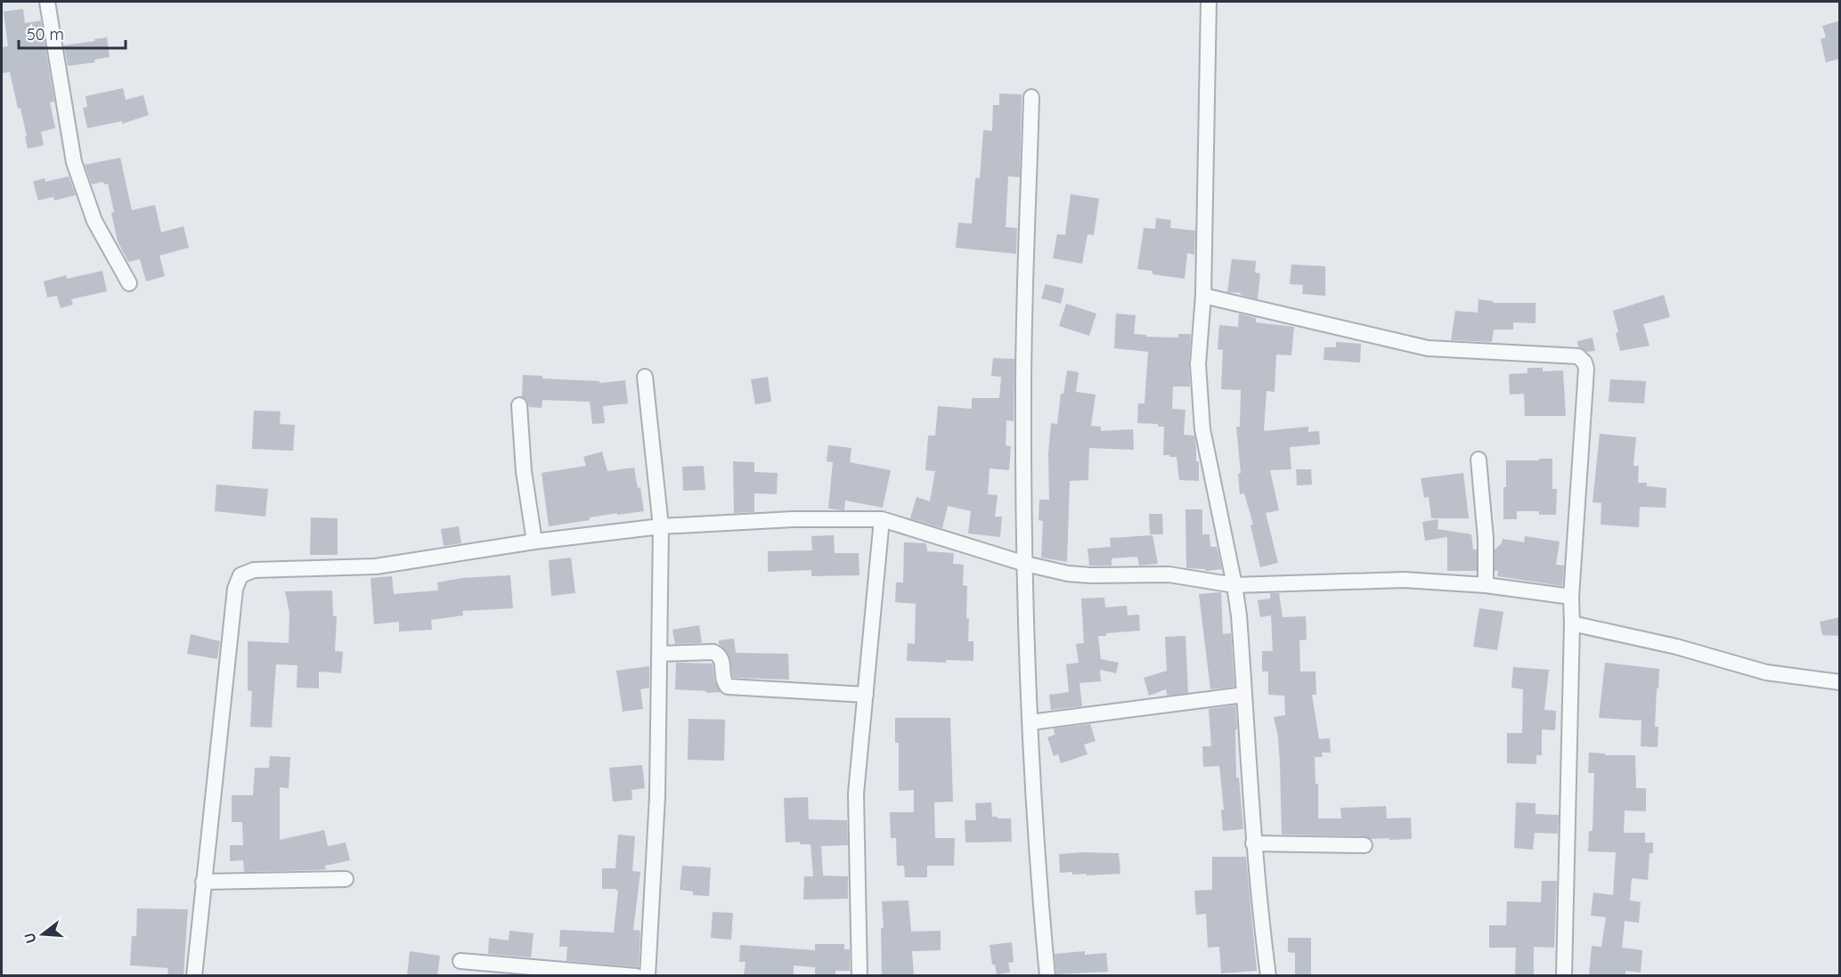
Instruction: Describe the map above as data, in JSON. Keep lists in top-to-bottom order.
{
  "scale_bar": "50 m",
  "north": "left"
}
